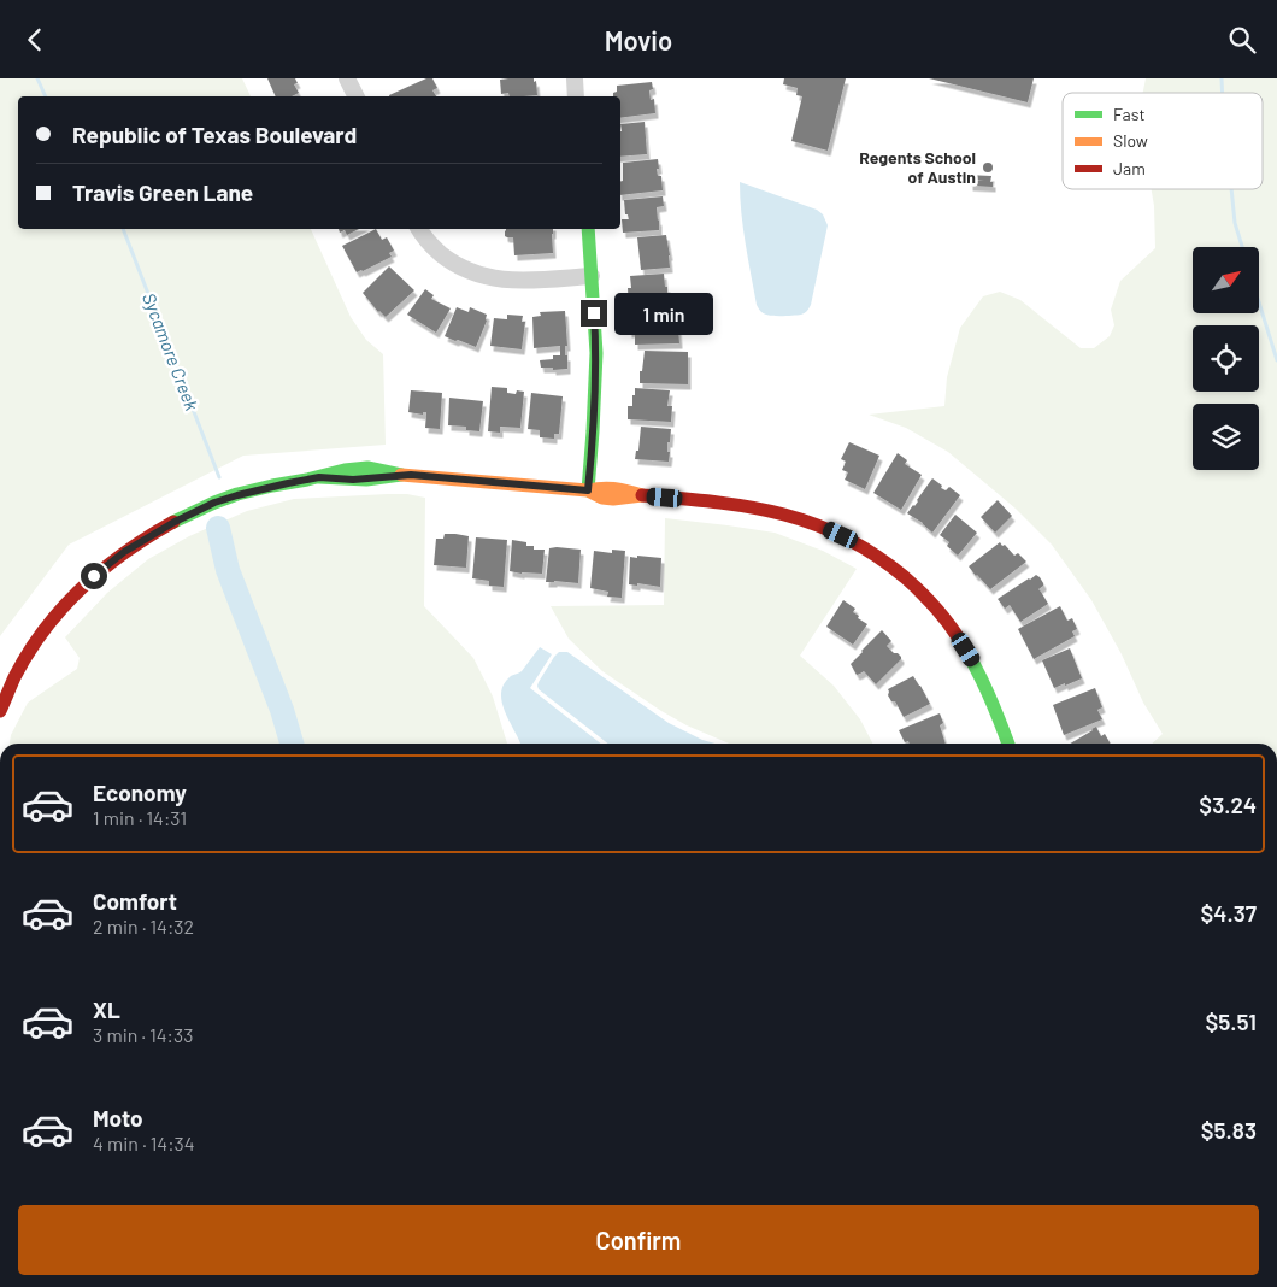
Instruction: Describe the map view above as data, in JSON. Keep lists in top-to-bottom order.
{
  "water": ["Sycamore Creek"],
  "places": ["Regents School of Austin"],
  "legend": ["Fast", "Slow", "Jam"],
  "north": "top right",
  "page": {
    "header": "Movio",
    "banner": ["Republic of Texas Boulevard", "Travis Green Lane"],
    "bubble": "1 min",
    "list": [
      {
        "name": "Economy",
        "note": "1 min · 14:31",
        "value": "$3.24"
      },
      {
        "name": "Comfort",
        "note": "2 min · 14:32",
        "value": "$4.37"
      },
      {
        "name": "XL",
        "note": "3 min · 14:33",
        "value": "$5.51"
      },
      {
        "name": "Moto",
        "note": "4 min · 14:34",
        "value": "$5.83"
      }
    ],
    "buttons": "Confirm"
  }
}
